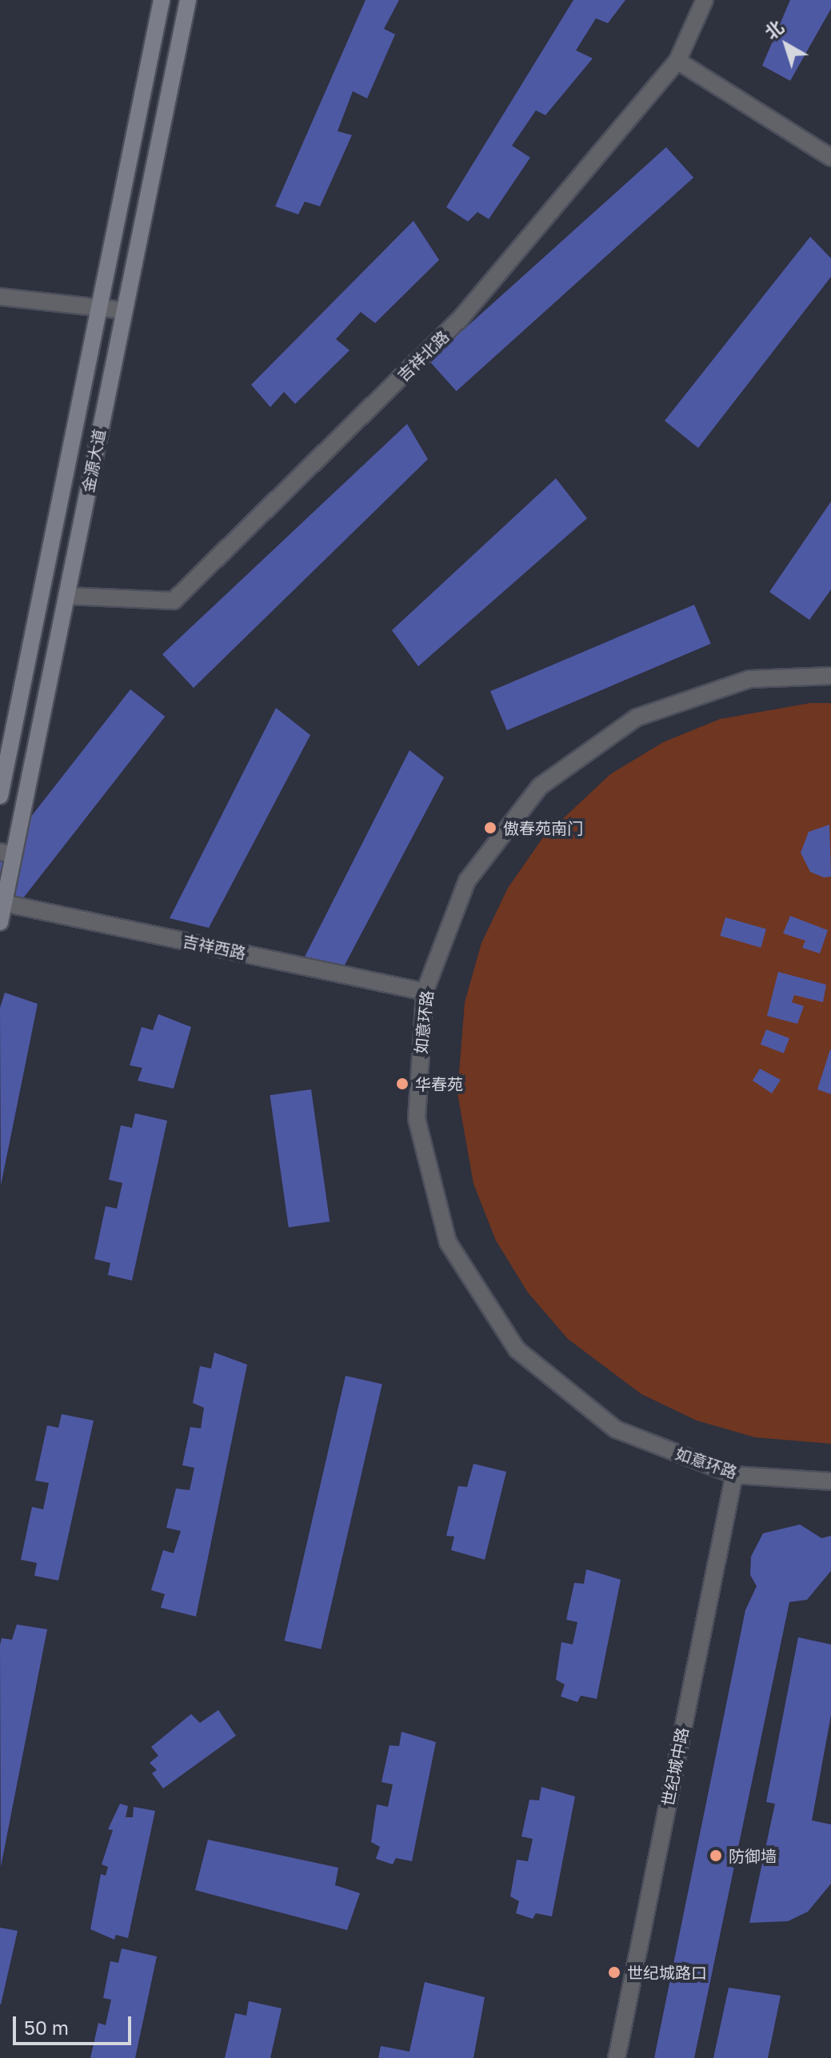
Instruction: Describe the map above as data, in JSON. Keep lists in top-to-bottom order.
{
  "streets": {
    "street": [
      "吉祥北路",
      "金源大道",
      "吉祥西路",
      "如意环路",
      "世纪城中路"
    ]
  },
  "crossings": [
    ["吉祥北路", "金源大道"],
    ["金源大道", "吉祥西路"],
    ["吉祥西路", "如意环路"],
    ["如意环路", "世纪城中路"]
  ],
  "places": [
    "傲春苑南门",
    "华春苑",
    "防御墙",
    "世纪城路口"
  ],
  "scale_bar": "50 m",
  "north": "top left"
}
